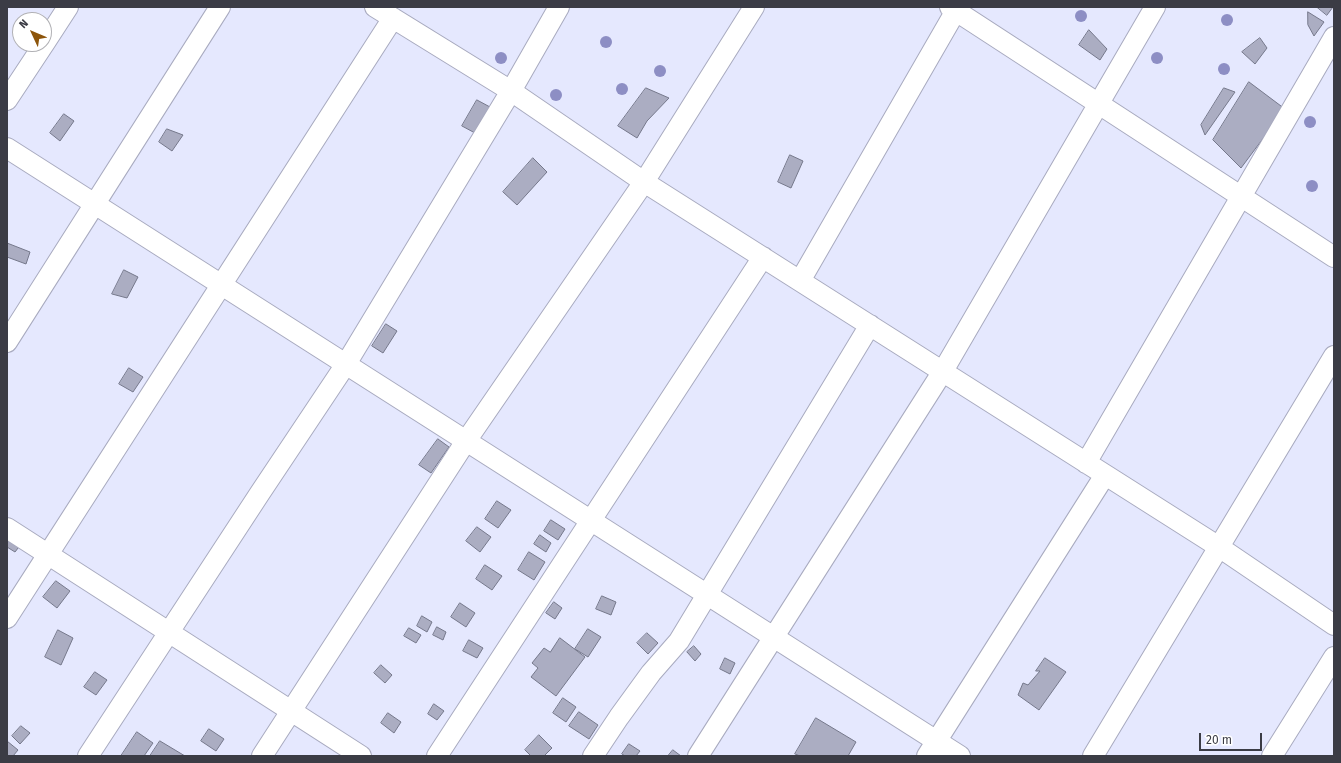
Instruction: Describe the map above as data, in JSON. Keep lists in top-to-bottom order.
{
  "scale_bar": "20 m",
  "north": "top left"
}
